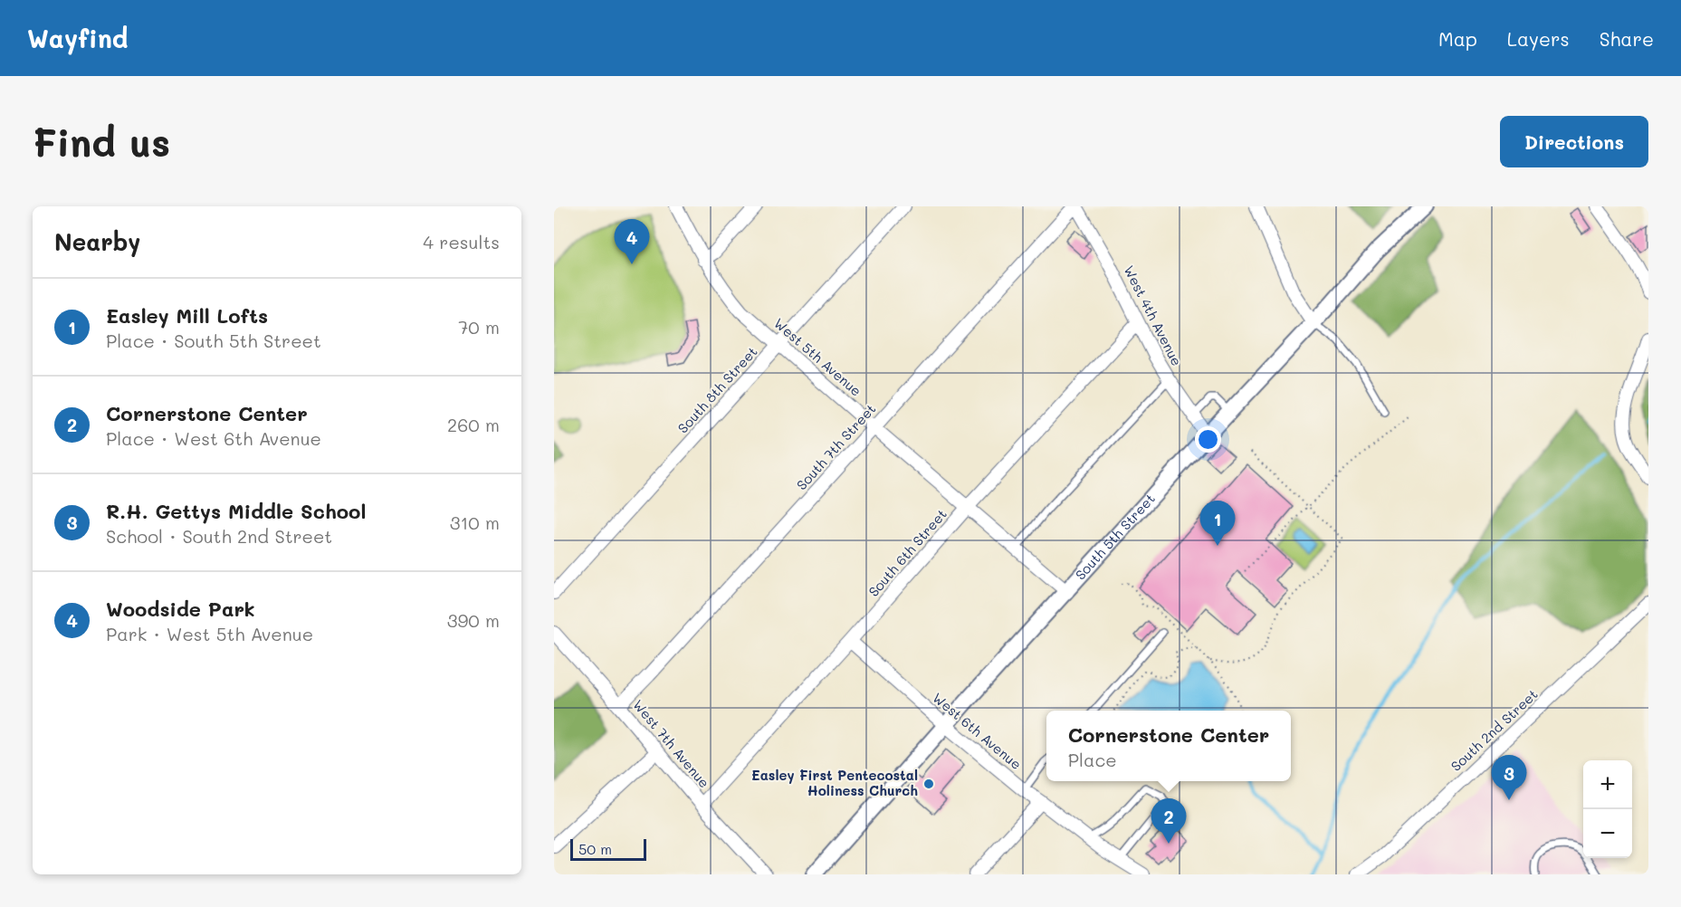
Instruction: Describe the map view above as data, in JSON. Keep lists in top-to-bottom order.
{
  "streets": {
    "street": [
      "West 4th Avenue",
      "West 5th Avenue",
      "South 8th Street",
      "South 7th Street",
      "South 5th Street",
      "South 6th Street",
      "South 2nd Street",
      "West 6th Avenue",
      "West 7th Avenue"
    ]
  },
  "crossings": [
    ["West 4th Avenue", "South 7th Street"],
    ["West 4th Avenue", "South 5th Street"],
    ["West 4th Avenue", "South 6th Street"],
    ["West 5th Avenue", "South 8th Street"],
    ["West 5th Avenue", "South 7th Street"],
    ["West 5th Avenue", "South 5th Street"],
    ["West 5th Avenue", "South 6th Street"],
    ["South 7th Street", "West 7th Avenue"],
    ["South 5th Street", "West 6th Avenue"],
    ["South 6th Street", "West 6th Avenue"],
    ["South 6th Street", "West 7th Avenue"]
  ],
  "places": ["Easley First Pentecostal Holiness Church"],
  "scale_bar": "50 m",
  "page": {
    "header": "Wayfind",
    "nav": ["Map", "Layers", "Share"],
    "buttons": "Directions",
    "title": "Find us",
    "heading": ["Nearby", "4 results"],
    "pins": [
      "4",
      "1",
      "3",
      "2"
    ],
    "list": [
      {
        "mark": "1",
        "name": "Easley Mill Lofts",
        "note": "Place · South 5th Street",
        "value": "70 m"
      },
      {
        "mark": "2",
        "name": "Cornerstone Center",
        "note": "Place · West 6th Avenue",
        "value": "260 m"
      },
      {
        "mark": "3",
        "name": "R.H. Gettys Middle School",
        "note": "School · South 2nd Street",
        "value": "310 m"
      },
      {
        "mark": "4",
        "name": "Woodside Park",
        "note": "Park · West 5th Avenue",
        "value": "390 m"
      }
    ],
    "popup": ["Cornerstone Center", "Place"],
    "map_buttons": ["+", "−"],
    "scale": "50 m"
  }
}
